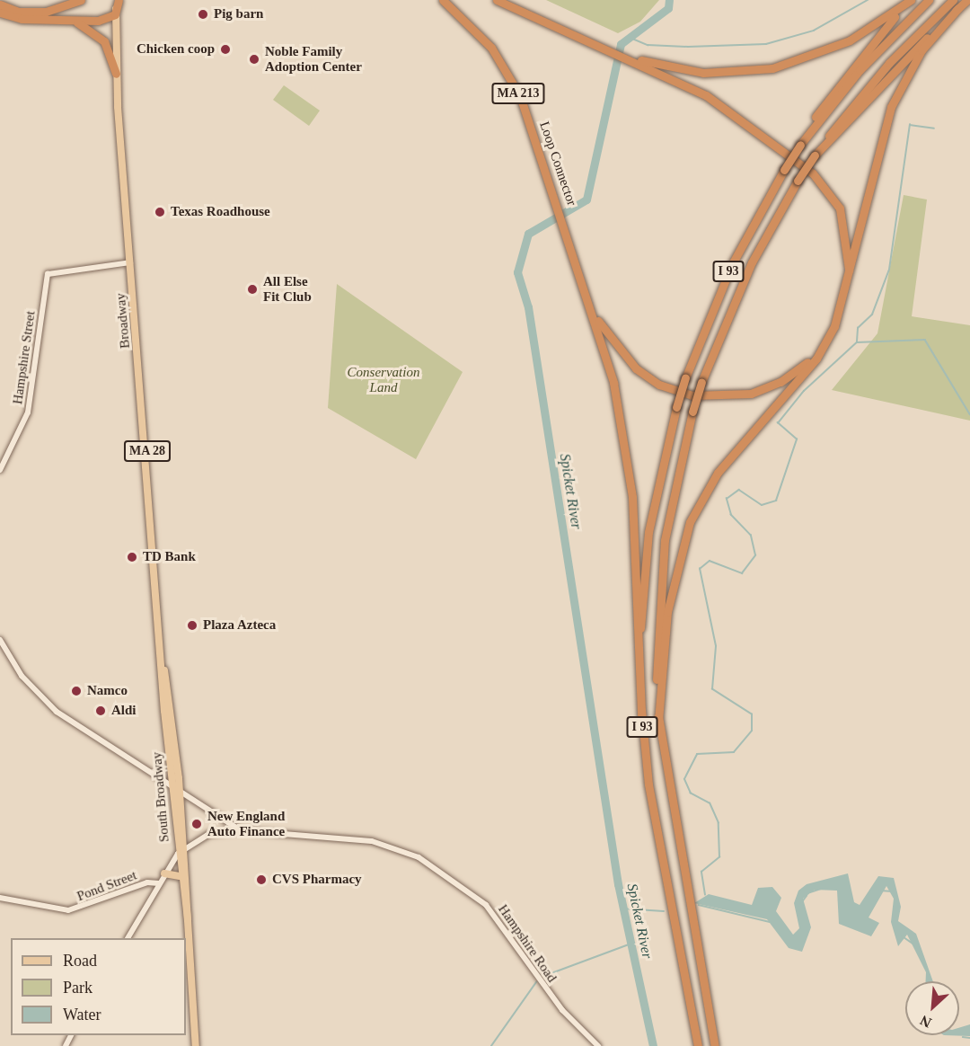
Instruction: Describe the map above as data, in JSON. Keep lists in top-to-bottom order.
{
  "streets": {
    "highway": ["MA 213", "Loop Connector", "I 93"],
    "main road": ["Broadway", "MA 28", "South Broadway"],
    "street": ["Hampshire Street", "Pond Street", "Hampshire Road"]
  },
  "crossings": [
    ["Broadway", "Hampshire Street"],
    ["Broadway", "South Broadway"],
    ["South Broadway", "Hampshire Road"],
    ["Pond Street", "Hampshire Road"]
  ],
  "water": ["Spicket River"],
  "parks": ["Conservation Land"],
  "places": [
    "Pig barn",
    "Chicken coop",
    "Noble Family Adoption Center",
    "Texas Roadhouse",
    "All Else Fit Club",
    "TD Bank",
    "Plaza Azteca",
    "Namco",
    "Aldi",
    "New England Auto Finance",
    "CVS Pharmacy"
  ],
  "legend": ["Road", "Park", "Water"],
  "north": "bottom left"
}
